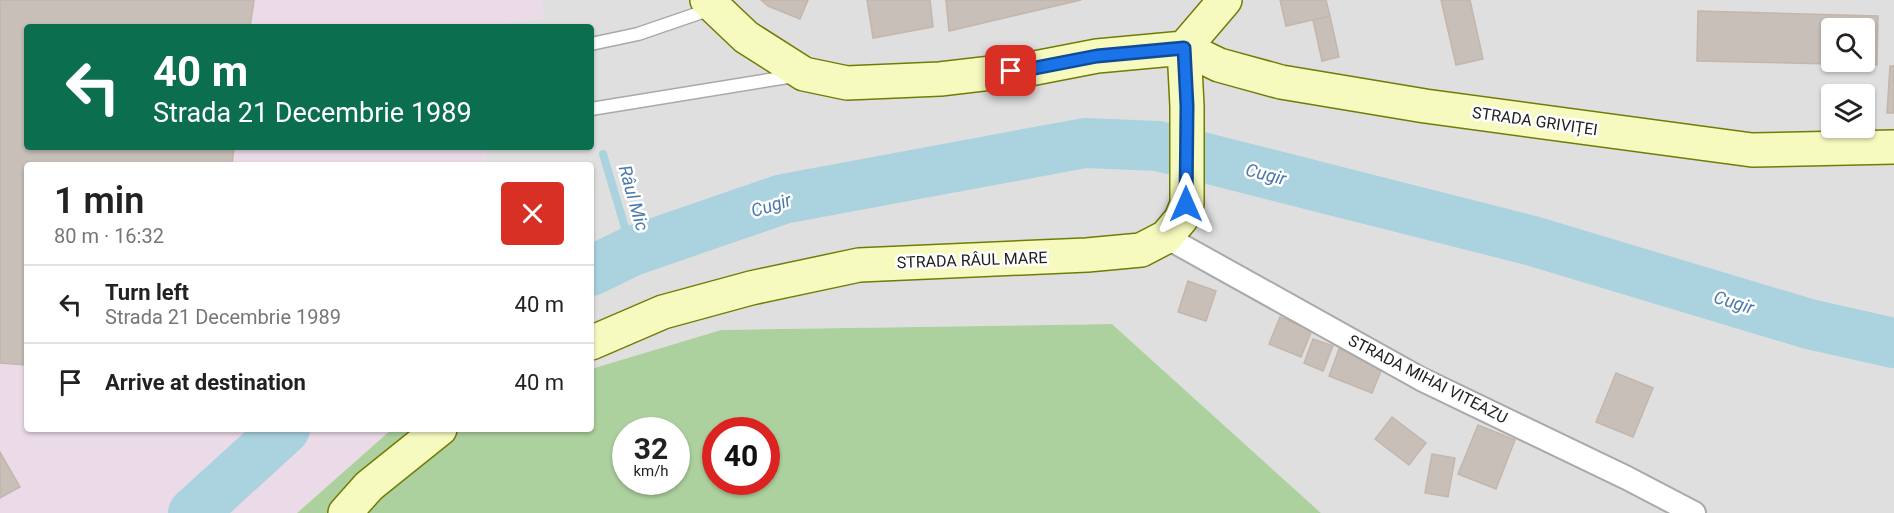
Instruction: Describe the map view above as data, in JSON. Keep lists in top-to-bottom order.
{
  "streets": {
    "street": ["STRADA GRIVIȚEI", "STRADA RÂUL MARE", "STRADA MIHAI VITEAZU"]
  },
  "crossings": [
    ["STRADA GRIVIȚEI", "STRADA RÂUL MARE"],
    ["STRADA RÂUL MARE", "STRADA MIHAI VITEAZU"]
  ],
  "water": ["Cugir", "Râul Mic"],
  "page": {
    "turn": ["40 m", "Strada 21 Decembrie 1989"],
    "heading": ["1 min", "80 m · 16:32"],
    "list": [
      {
        "name": "Turn left",
        "note": "Strada 21 Decembrie 1989",
        "value": "40 m"
      },
      {
        "name": "Arrive at destination",
        "value": "40 m"
      }
    ],
    "speed": "32 km/h",
    "limit": "40"
  }
}
